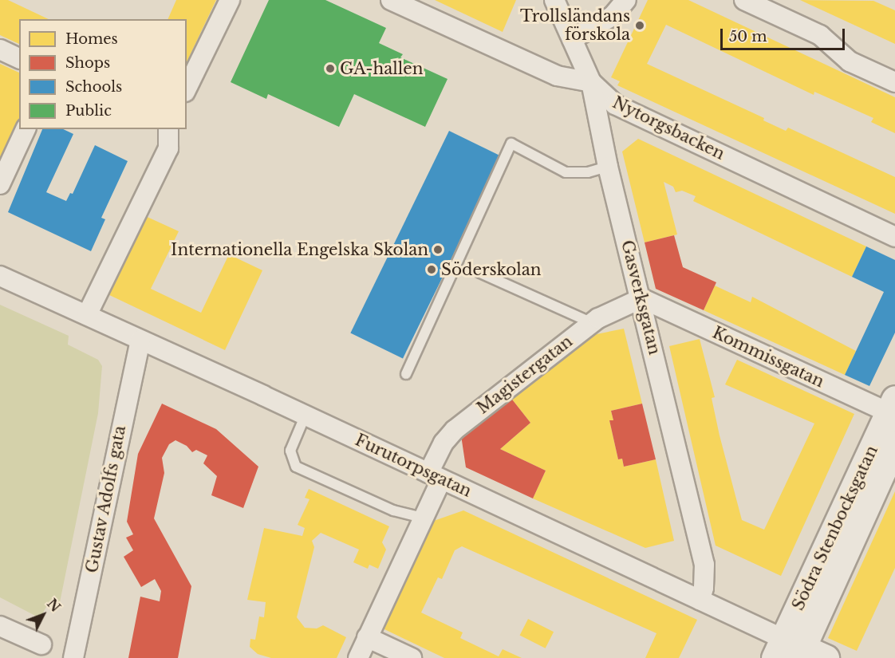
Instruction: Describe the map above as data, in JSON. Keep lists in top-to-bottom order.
{
  "streets": {
    "main road": ["Furutorpsgatan", "Södra Stenbocksgatan"],
    "street": [
      "Nytorgsbacken",
      "Gasverksgatan",
      "Kommissgatan",
      "Magistergatan",
      "Gustav Adolfs gata"
    ]
  },
  "crossings": [
    ["Nytorgsbacken", "Gasverksgatan"],
    ["Gasverksgatan", "Kommissgatan"],
    ["Gasverksgatan", "Magistergatan"],
    ["Gasverksgatan", "Furutorpsgatan"],
    ["Kommissgatan", "Magistergatan"],
    ["Kommissgatan", "Södra Stenbocksgatan"],
    ["Magistergatan", "Furutorpsgatan"],
    ["Furutorpsgatan", "Gustav Adolfs gata"],
    ["Furutorpsgatan", "Södra Stenbocksgatan"]
  ],
  "places": [
    "Trollsländans förskola",
    "GA-hallen",
    "Internationella Engelska Skolan",
    "Söderskolan"
  ],
  "legend": [
    "Homes",
    "Shops",
    "Schools",
    "Public"
  ],
  "scale_bar": "50 m",
  "north": "top right"
}
